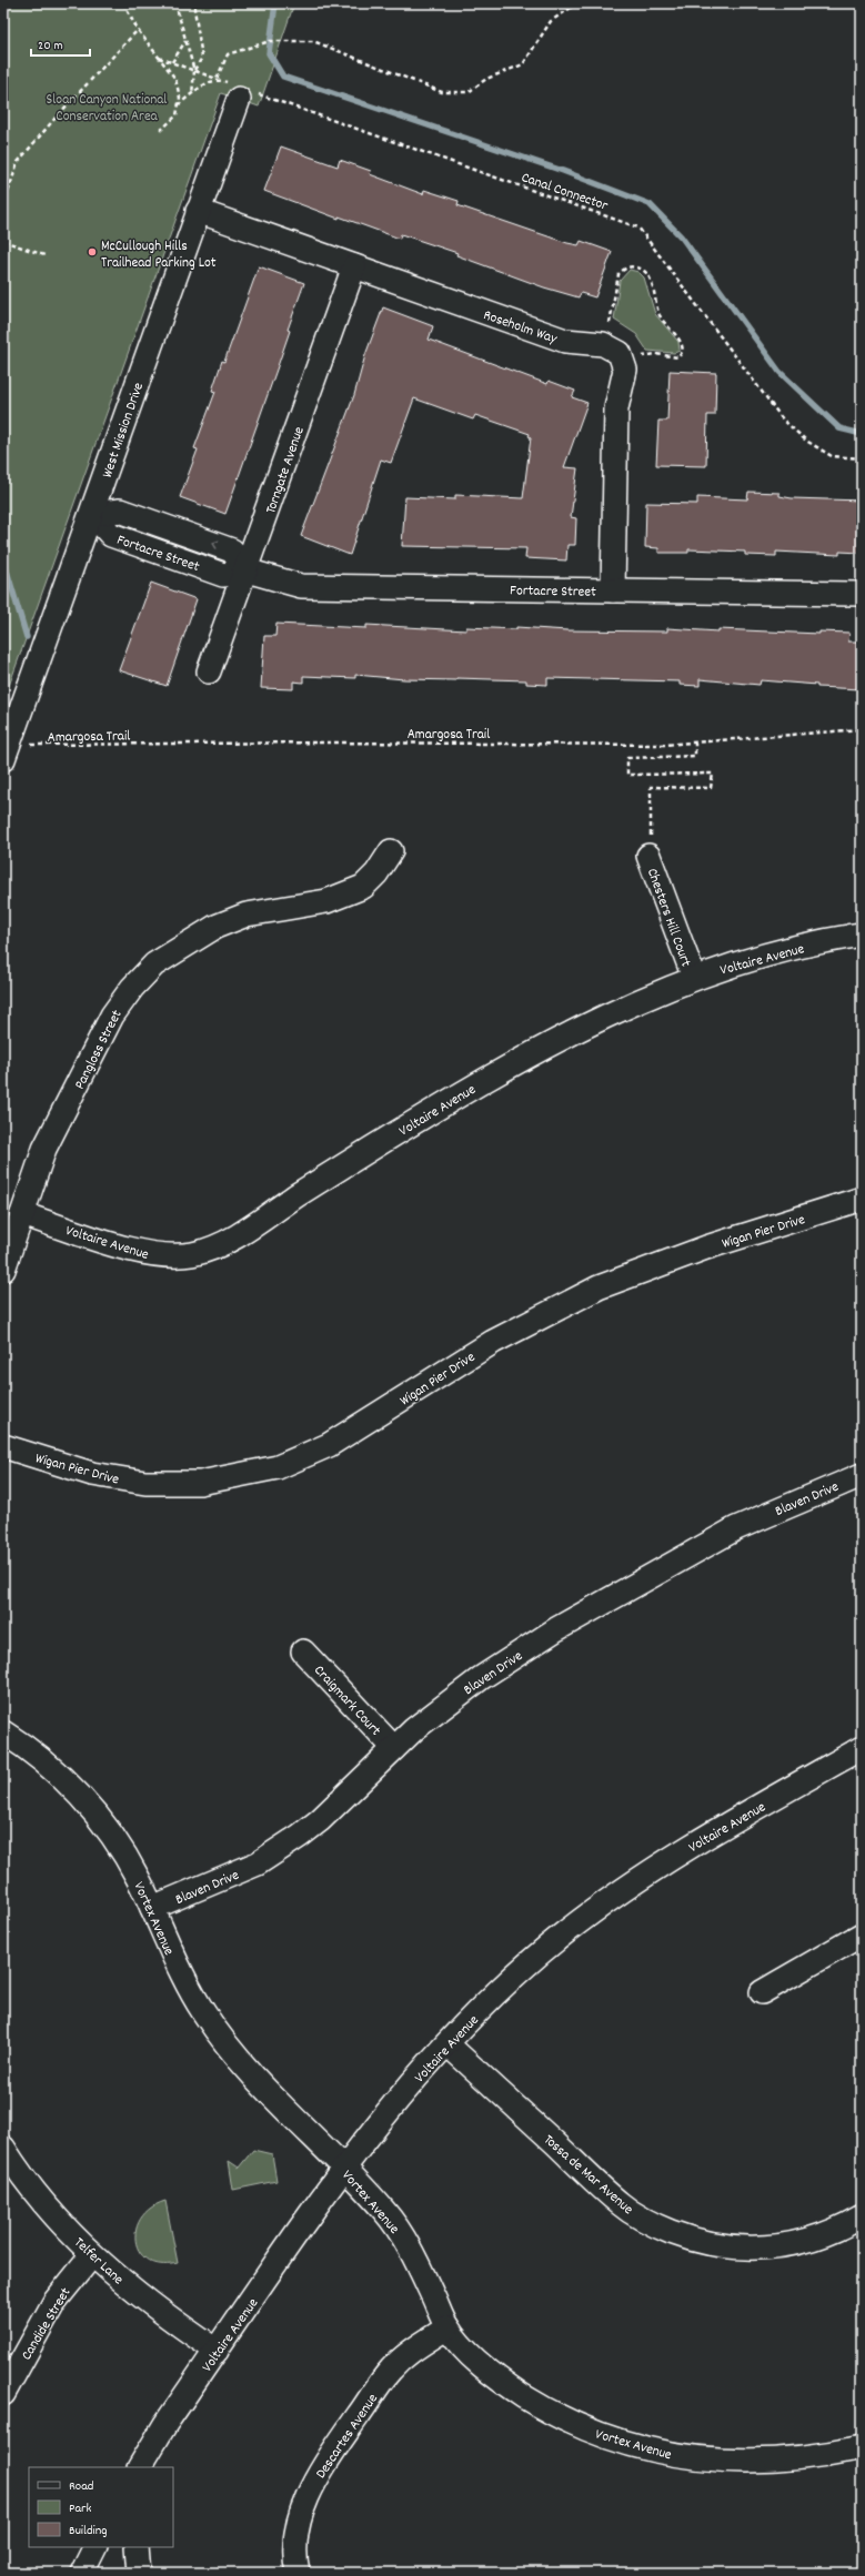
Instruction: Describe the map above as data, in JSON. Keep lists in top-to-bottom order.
{
  "streets": {
    "street": [
      "Roseholm Way",
      "West Mission Drive",
      "Torngate Avenue",
      "Fortacre Street",
      "Chesters Hill Court",
      "Voltaire Avenue",
      "Pangloss Street",
      "Wigan Pier Drive",
      "Blaven Drive",
      "Craigmark Court",
      "Vortex Avenue",
      "Tossa de Mar Avenue",
      "Telfer Lane",
      "Candide Street",
      "Descartes Avenue"
    ],
    "path": ["Canal Connector", "Amargosa Trail"]
  },
  "crossings": [
    ["Canal Connector", "West Mission Drive"],
    ["Roseholm Way", "West Mission Drive"],
    ["Roseholm Way", "Torngate Avenue"],
    ["Roseholm Way", "Fortacre Street"],
    ["West Mission Drive", "Fortacre Street"],
    ["Torngate Avenue", "Fortacre Street"],
    ["Chesters Hill Court", "Voltaire Avenue"],
    ["Voltaire Avenue", "Pangloss Street"],
    ["Voltaire Avenue", "Vortex Avenue"],
    ["Voltaire Avenue", "Tossa de Mar Avenue"],
    ["Voltaire Avenue", "Telfer Lane"],
    ["Blaven Drive", "Craigmark Court"],
    ["Blaven Drive", "Vortex Avenue"],
    ["Vortex Avenue", "Descartes Avenue"],
    ["Telfer Lane", "Candide Street"]
  ],
  "parks": ["Sloan Canyon National Conservation Area"],
  "places": ["McCullough Hills Trailhead Parking Lot"],
  "legend": ["Road", "Park", "Building"],
  "scale_bar": "20 m"
}
